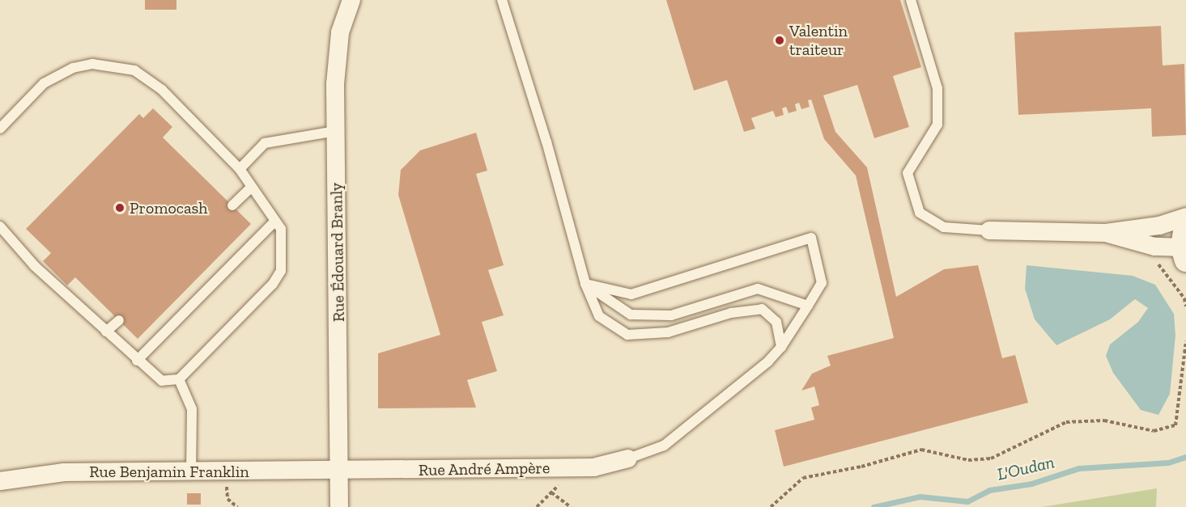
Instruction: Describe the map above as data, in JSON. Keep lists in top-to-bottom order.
{
  "streets": {
    "street": ["Rue Édouard Branly", "Rue André Ampère", "Rue Benjamin Franklin"]
  },
  "crossings": [
    ["Rue Édouard Branly", "Rue André Ampère"],
    ["Rue Édouard Branly", "Rue Benjamin Franklin"],
    ["Rue André Ampère", "Rue Benjamin Franklin"]
  ],
  "water": ["L'Oudan"],
  "places": ["Valentin traiteur", "Promocash"]
}
